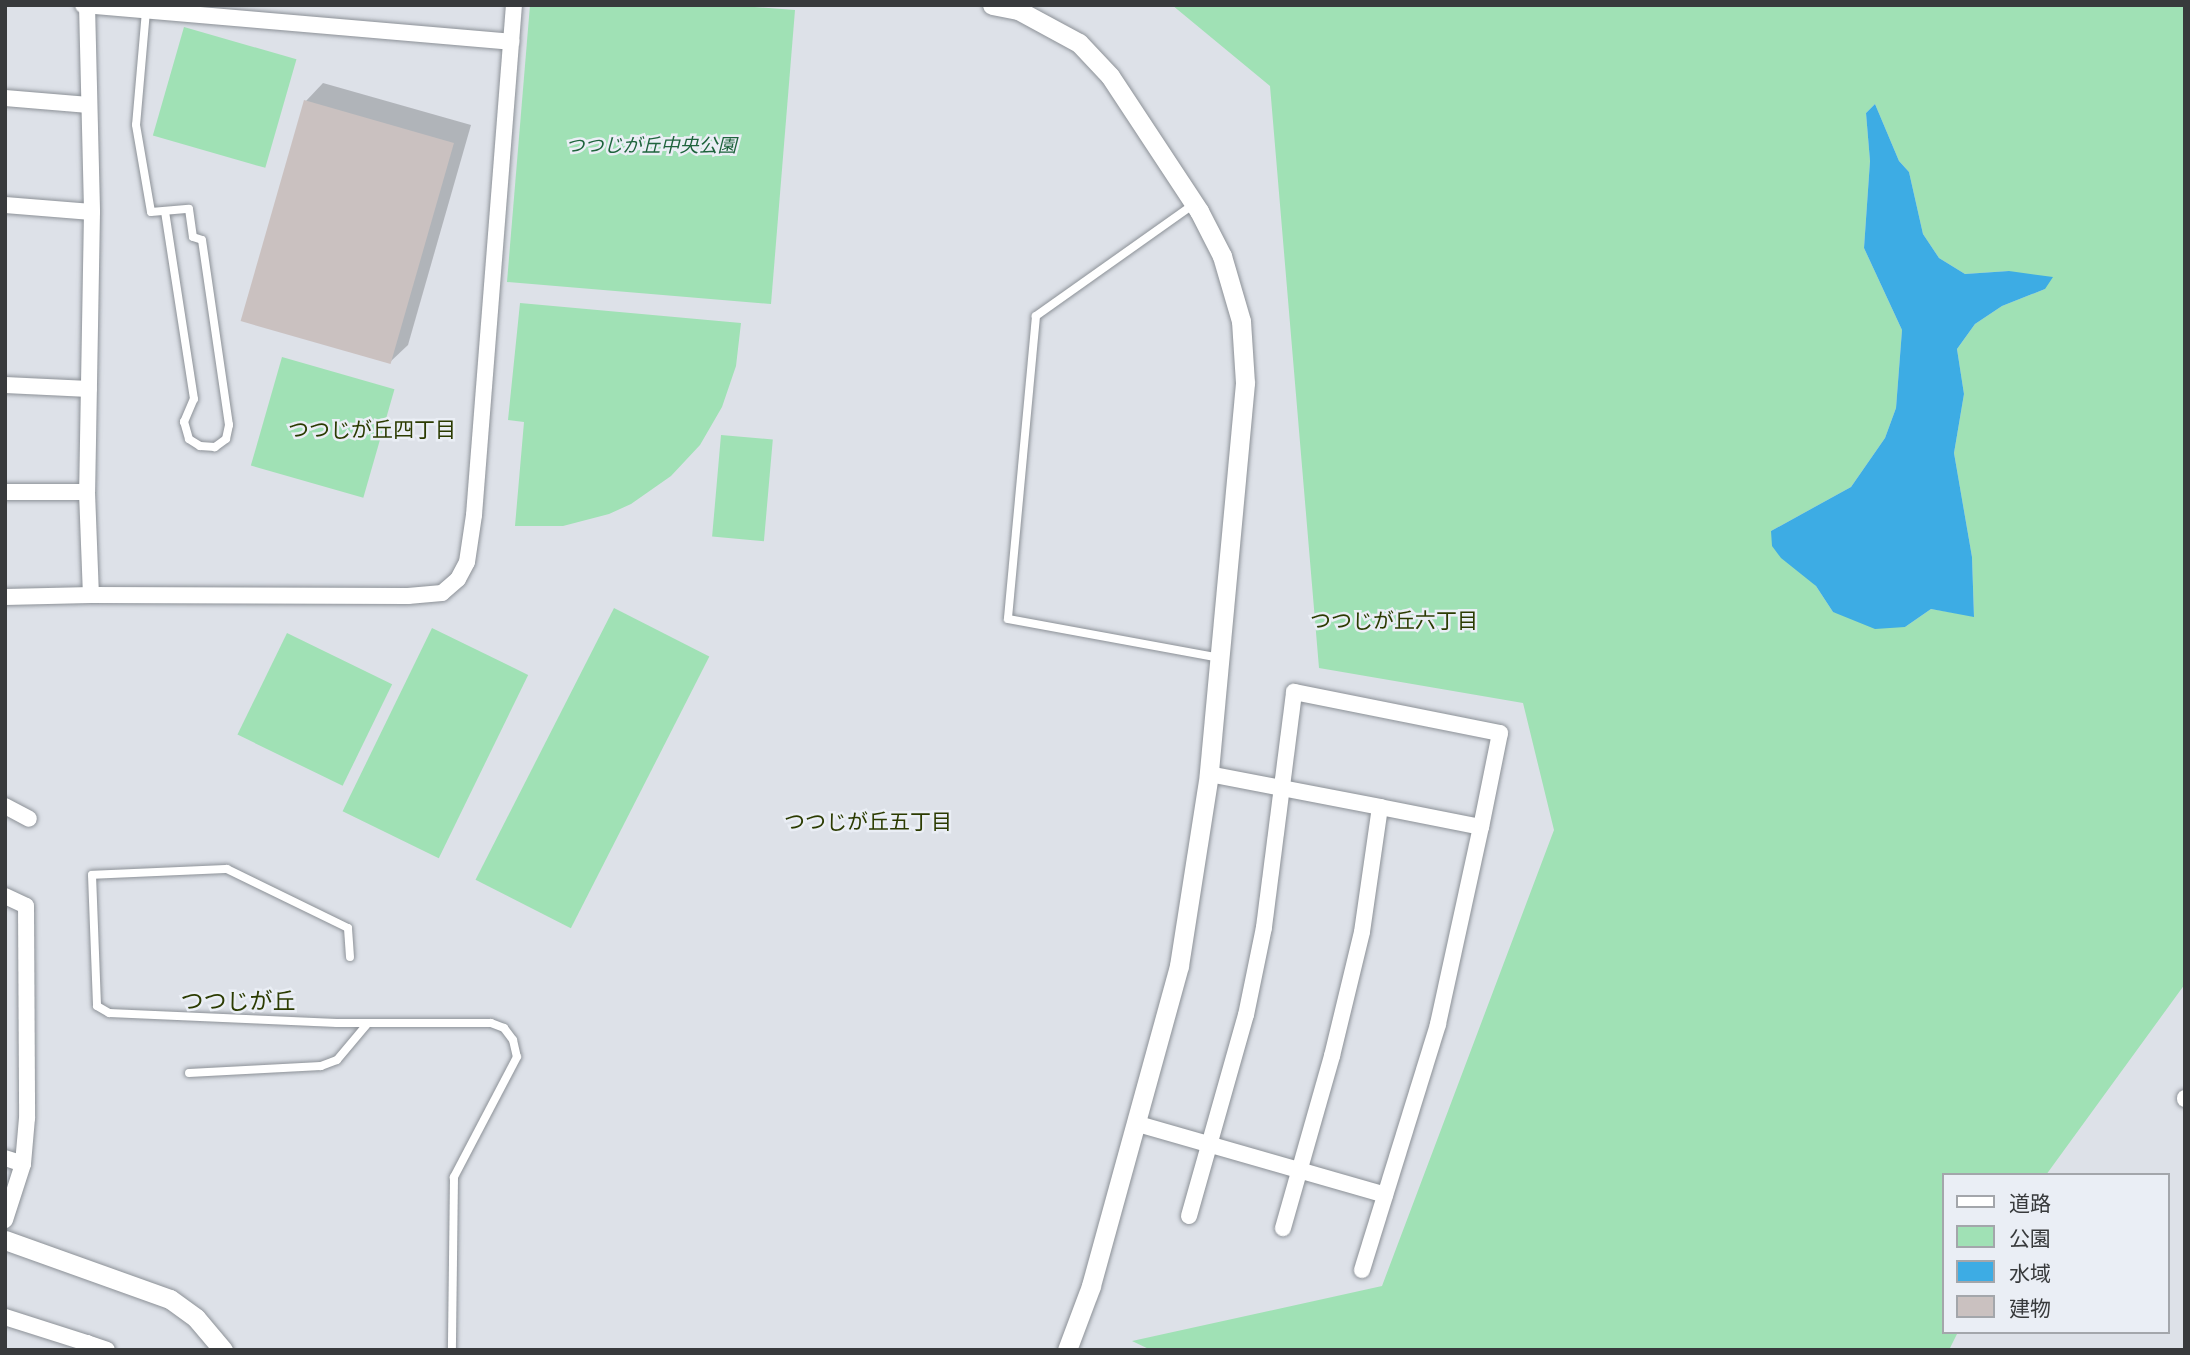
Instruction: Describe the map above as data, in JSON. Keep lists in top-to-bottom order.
{
  "districts": [
    "つつじが丘四丁目",
    "つつじが丘六丁目",
    "つつじが丘五丁目",
    "つつじが丘"
  ],
  "parks": ["つつじが丘中央公園"],
  "legend": [
    "道路",
    "公園",
    "水域",
    "建物"
  ]
}
